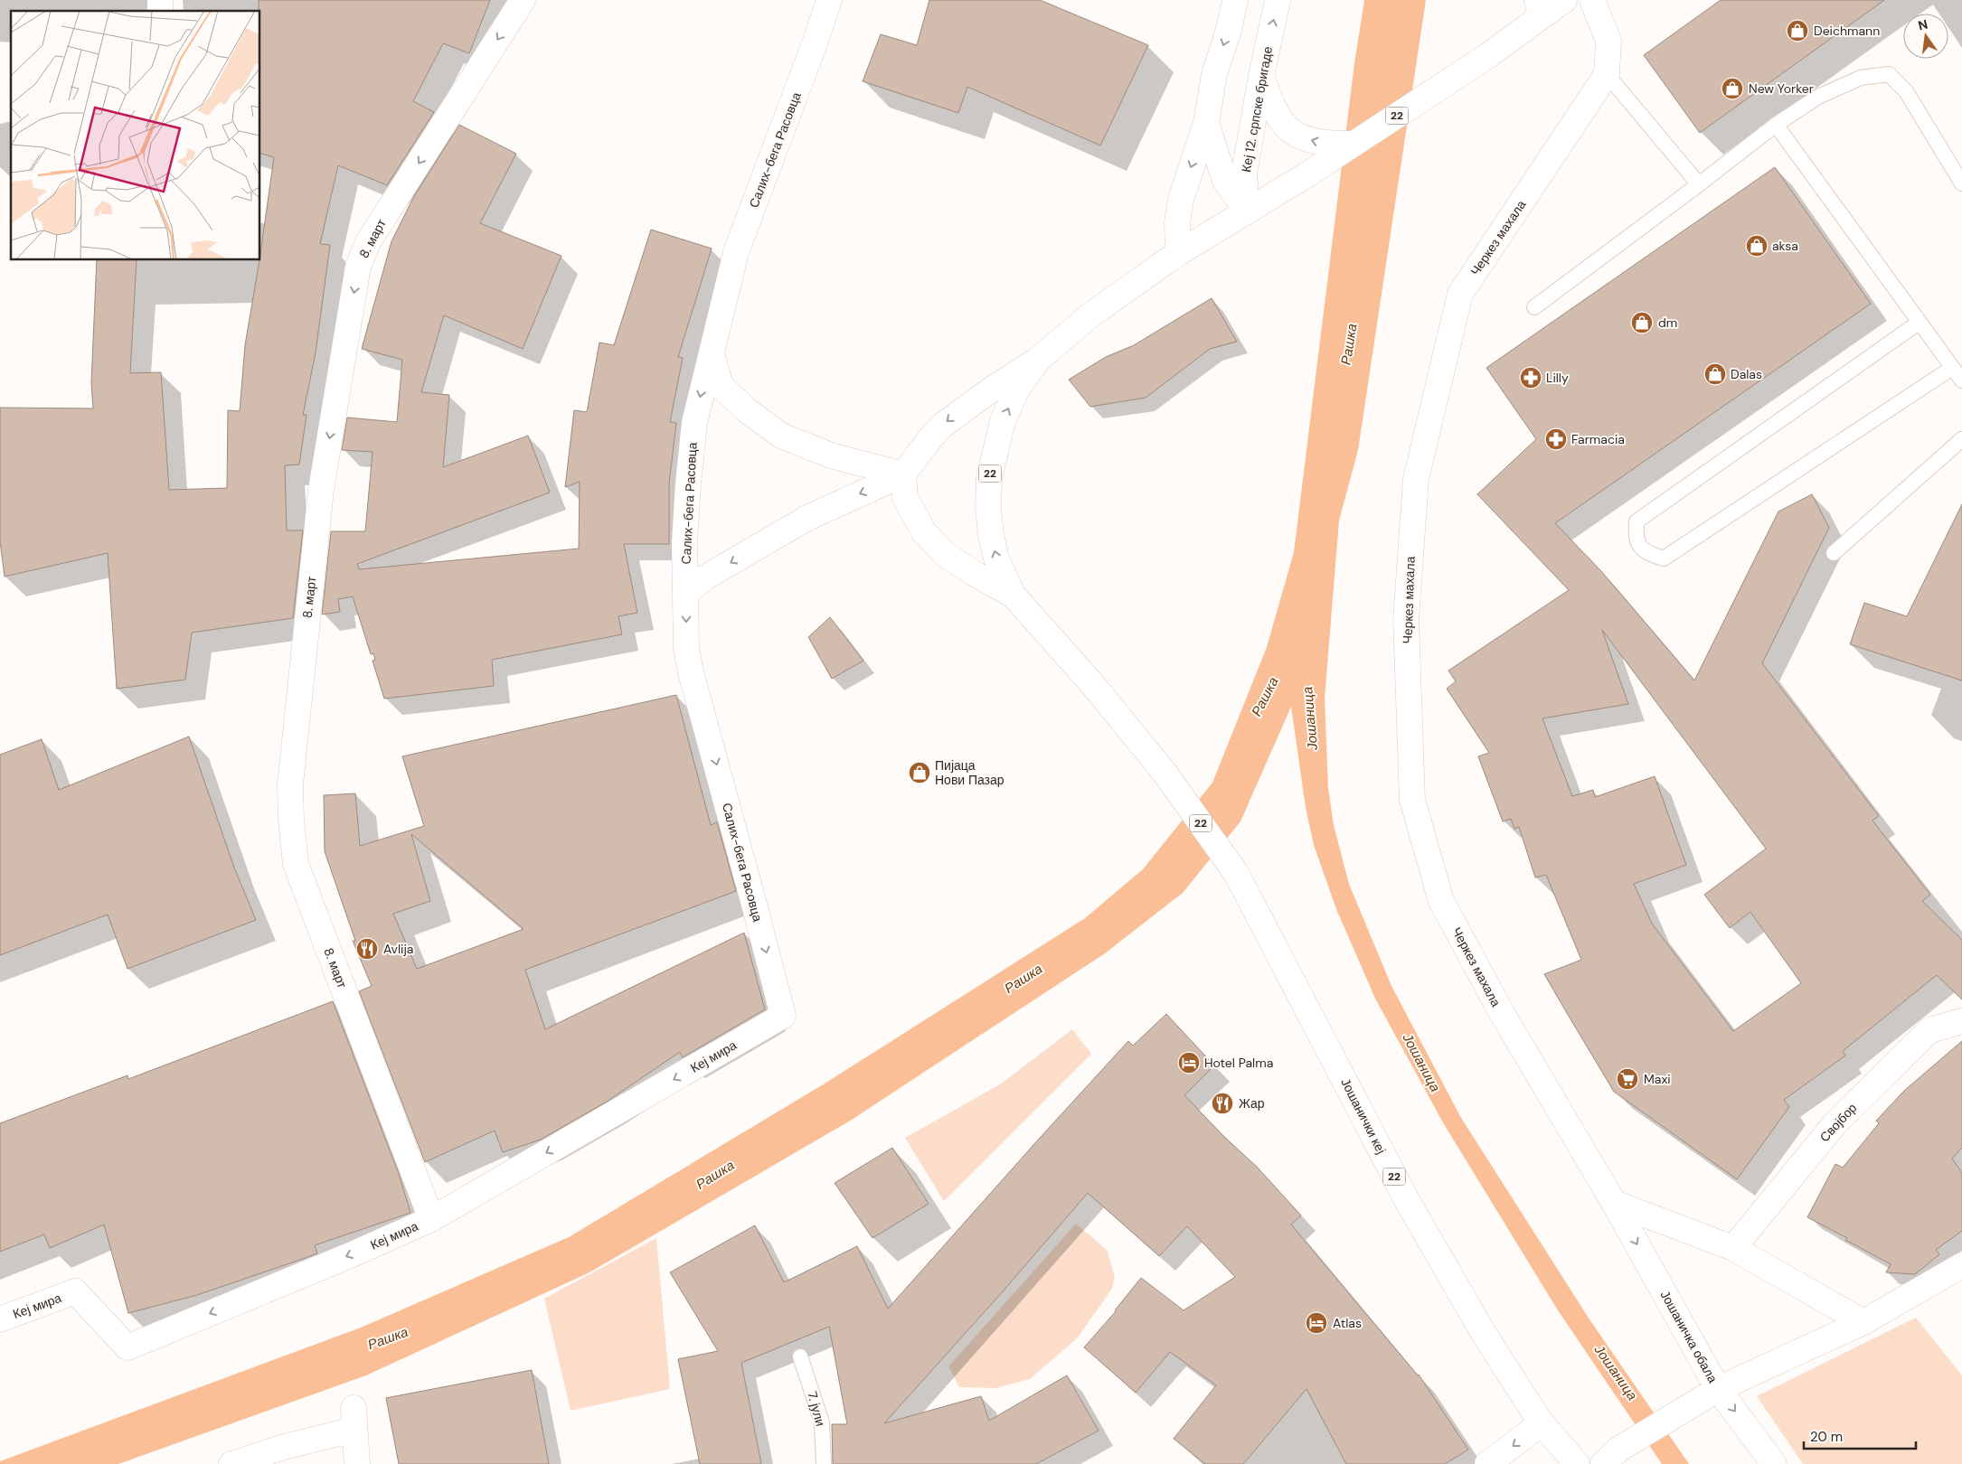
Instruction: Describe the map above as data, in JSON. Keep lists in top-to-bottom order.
{
  "streets": {
    "street": [
      "Кеј 12. српске бригаде",
      "22",
      "Салих-бега Расовца",
      "Черкез махала",
      "8. март",
      "Кеј мира",
      "Јошанички кеј",
      "Својбор",
      "Јошаничка обала"
    ],
    "lane": ["7. јули"]
  },
  "crossings": [
    ["Кеј 12. српске бригаде", "22"],
    ["22", "Јошанички кеј"],
    ["Салих-бега Расовца", "Кеј мира"],
    ["Черкез махала", "Јошаничка обала"],
    ["8. март", "Кеј мира"]
  ],
  "one_way": [
    "Салих-бега Расовца",
    "8. март",
    "Кеј мира",
    "Јошаничка обала"
  ],
  "water": ["Рашка", "Јошаница"],
  "places": {
    "shop": [
      "Deichmann",
      "New Yorker",
      "aksa",
      "dm",
      "Dalas",
      "Пијаца Нови Пазар"
    ],
    "pharmacy": ["Lilly", "Farmacia"],
    "restaurant": ["Avlija", "Жар"],
    "hotel": ["Hotel Palma", "Atlas"],
    "supermarket": ["Maxi"]
  },
  "scale_bar": "20 m",
  "north": "top"
}
